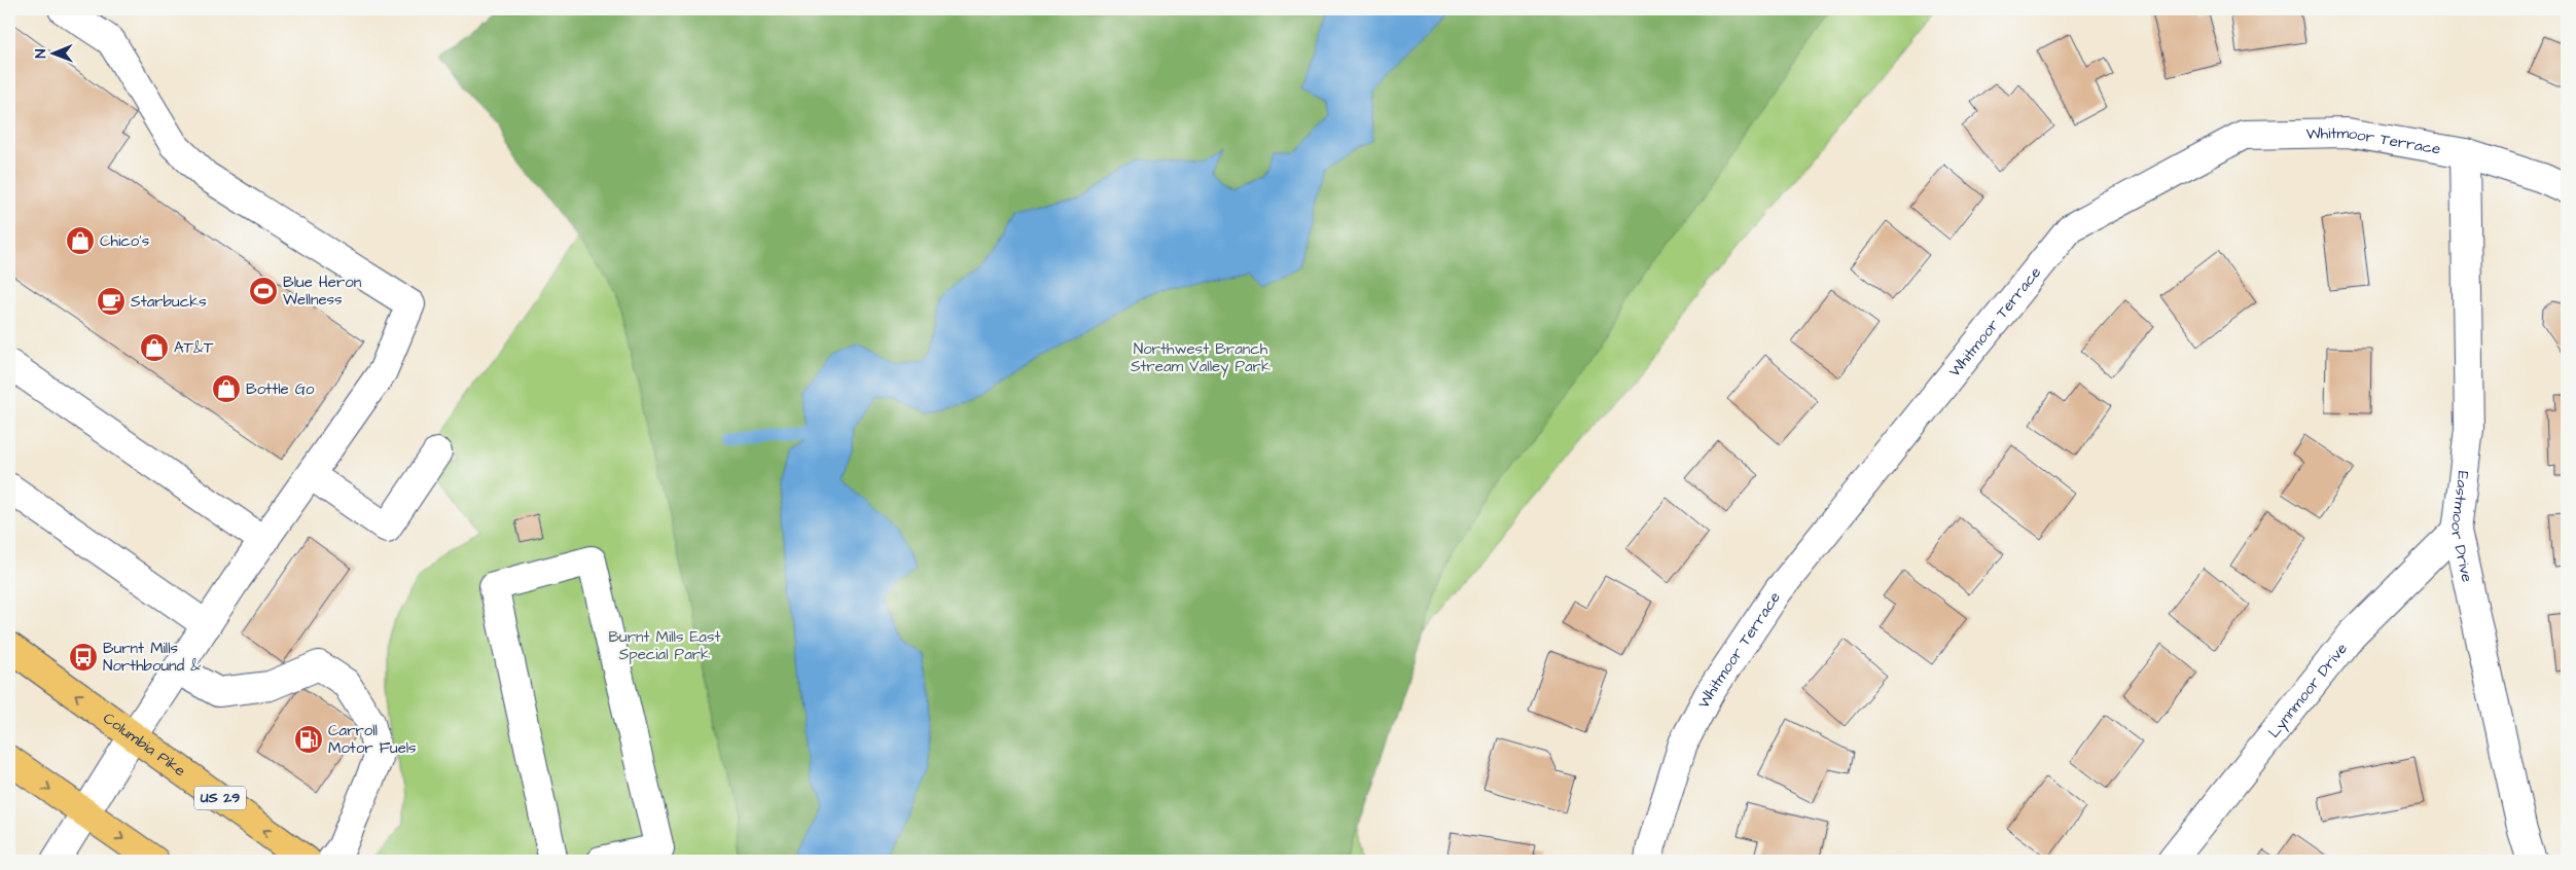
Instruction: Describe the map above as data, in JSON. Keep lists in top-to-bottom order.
{
  "streets": {
    "highway": ["Columbia Pike", "US 29"],
    "street": ["Whitmoor Terrace", "Eastmoor Drive", "Lynnmoor Drive"]
  },
  "crossings": [
    ["Whitmoor Terrace", "Eastmoor Drive"],
    ["Eastmoor Drive", "Lynnmoor Drive"]
  ],
  "parks": ["Northwest Branch Stream Valley Park", "Burnt Mills East Special Park"],
  "places": {
    "shop": ["Chico's", "AT&T", "Bottle Go"],
    "sports": ["Blue Heron Wellness"],
    "cafe": ["Starbucks"],
    "bus stop": ["Burnt Mills Northbound &"],
    "fuel station": ["Carroll Motor Fuels"]
  },
  "north": "left"
}
